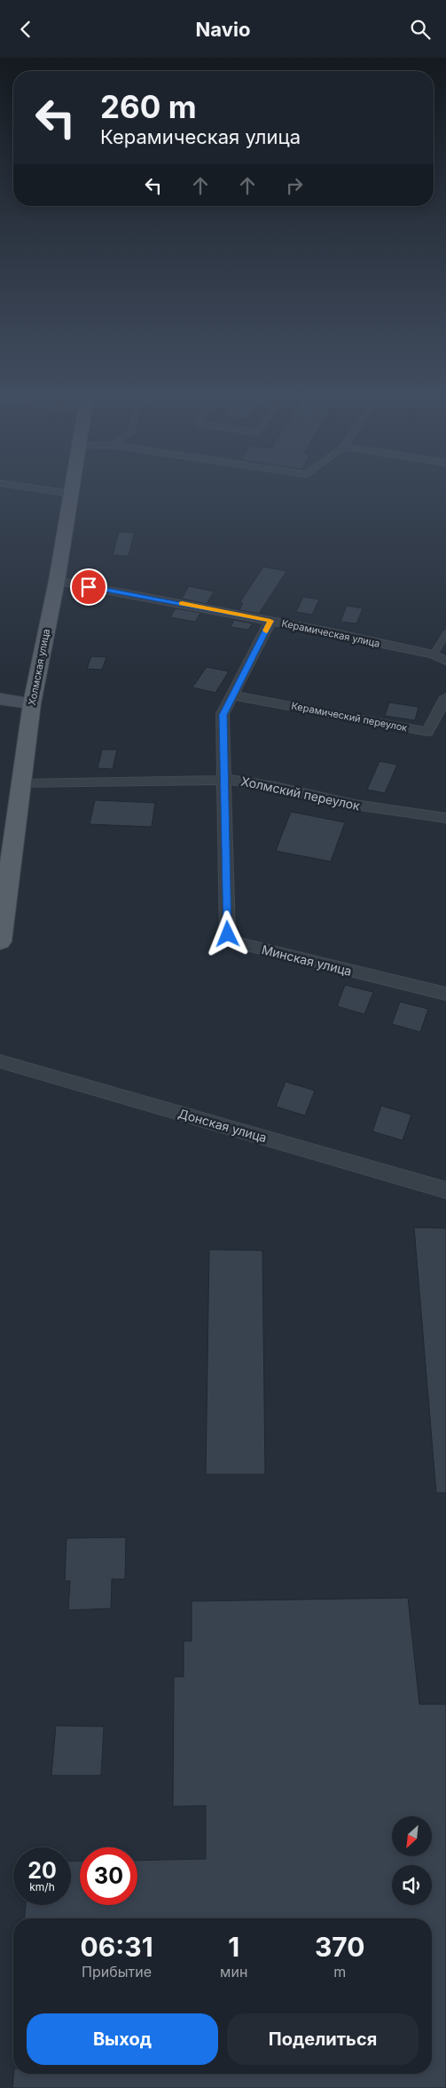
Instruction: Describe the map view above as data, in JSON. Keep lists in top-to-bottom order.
{
  "streets": {
    "main road": ["Холмская улица"],
    "street": [
      "Керамическая улица",
      "Керамический переулок",
      "Холмский переулок",
      "Минская улица",
      "Донская улица"
    ]
  },
  "crossings": [
    ["Керамическая улица", "Холмская улица"],
    ["Керамическая улица", "Минская улица"],
    ["Холмская улица", "Холмский переулок"],
    ["Керамический переулок", "Минская улица"],
    ["Холмский переулок", "Минская улица"]
  ],
  "north": "bottom left",
  "page": {
    "header": "Navio",
    "turn": ["260 m", "Керамическая улица"],
    "speed": "20 km/h",
    "limit": "30",
    "eta": [
      "06:31",
      "Прибытие",
      "1",
      "мин",
      "370",
      "m"
    ],
    "buttons": ["Выход", "Поделиться"]
  }
}
